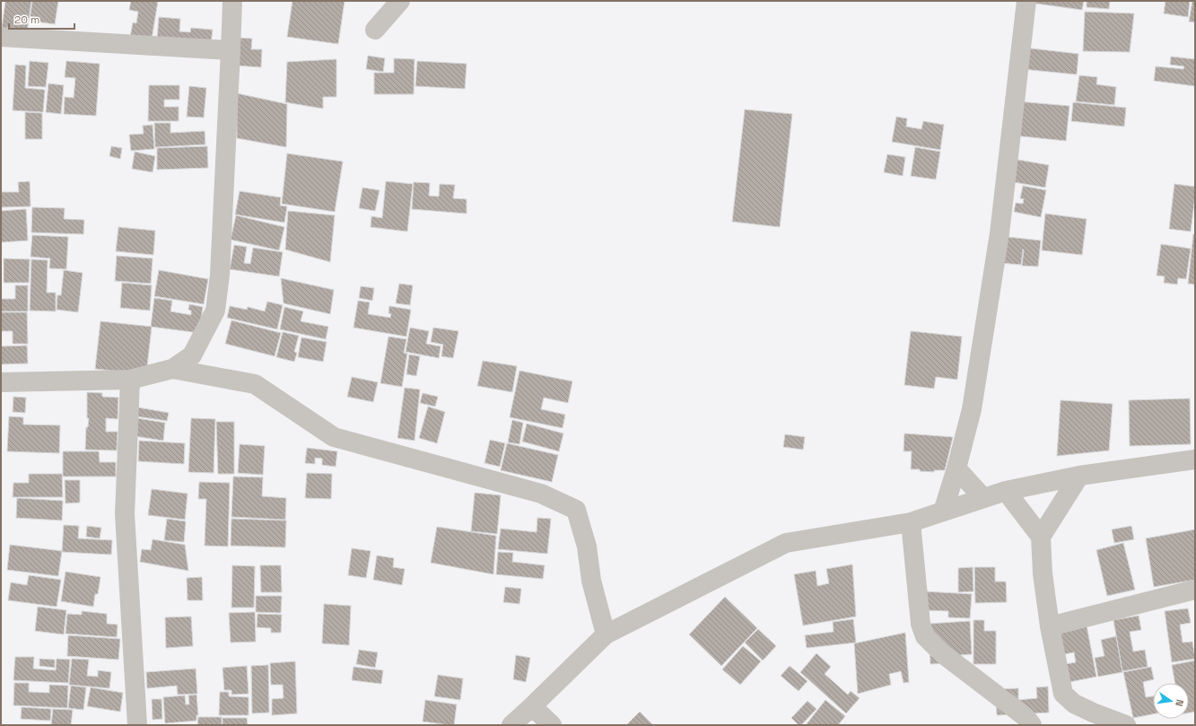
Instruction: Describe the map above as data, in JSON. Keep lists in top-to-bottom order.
{
  "scale_bar": "20 m",
  "north": "right"
}
